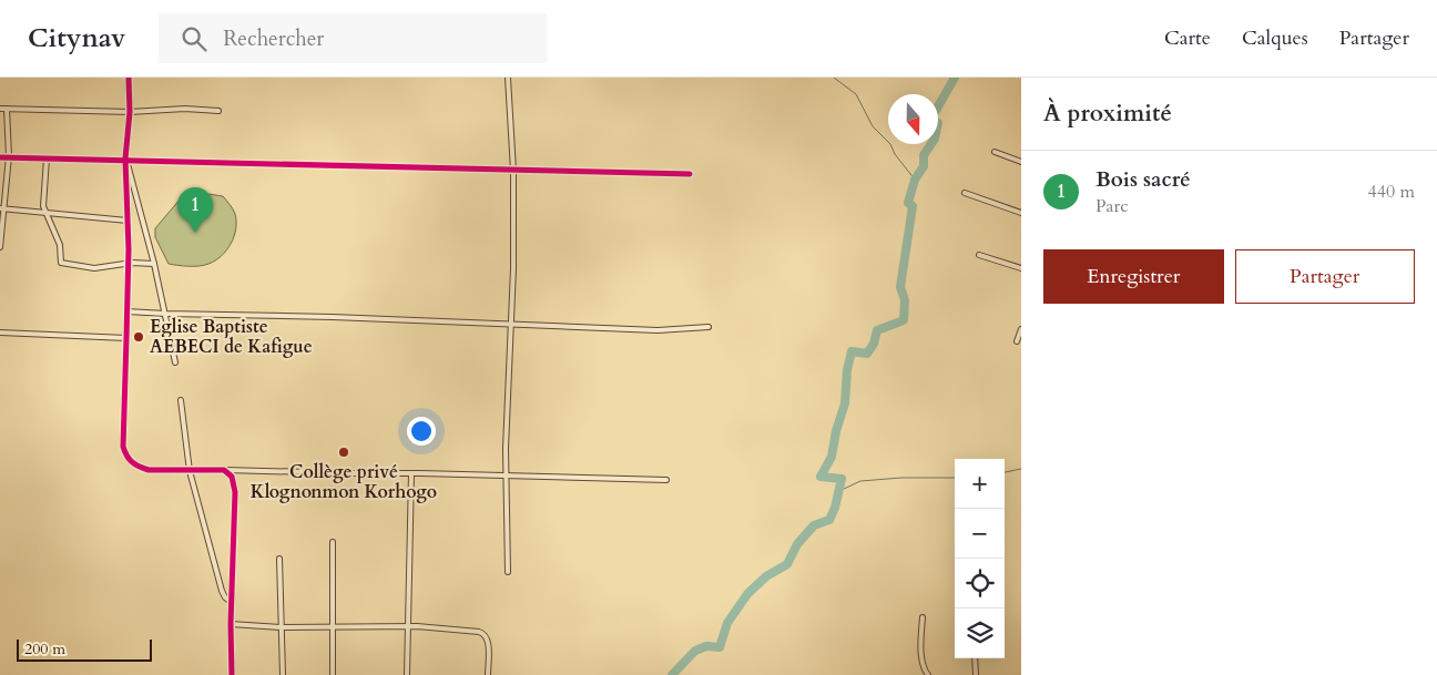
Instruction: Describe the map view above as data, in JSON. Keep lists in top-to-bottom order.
{
  "places": ["Eglise Baptiste AEBECI de Kafigue", "Collège privé Klognonmon Korhogo"],
  "scale_bar": "200 m",
  "north": "bottom",
  "page": {
    "header": "Citynav",
    "search": "Rechercher",
    "nav": ["Carte", "Calques", "Partager"],
    "heading": "À proximité",
    "list": [
      {
        "mark": "1",
        "name": "Bois sacré",
        "note": "Parc",
        "value": "440 m"
      }
    ],
    "pins": "1",
    "buttons": ["Enregistrer", "Partager"],
    "map_buttons": ["+", "−"],
    "scale": "200 m"
  }
}
